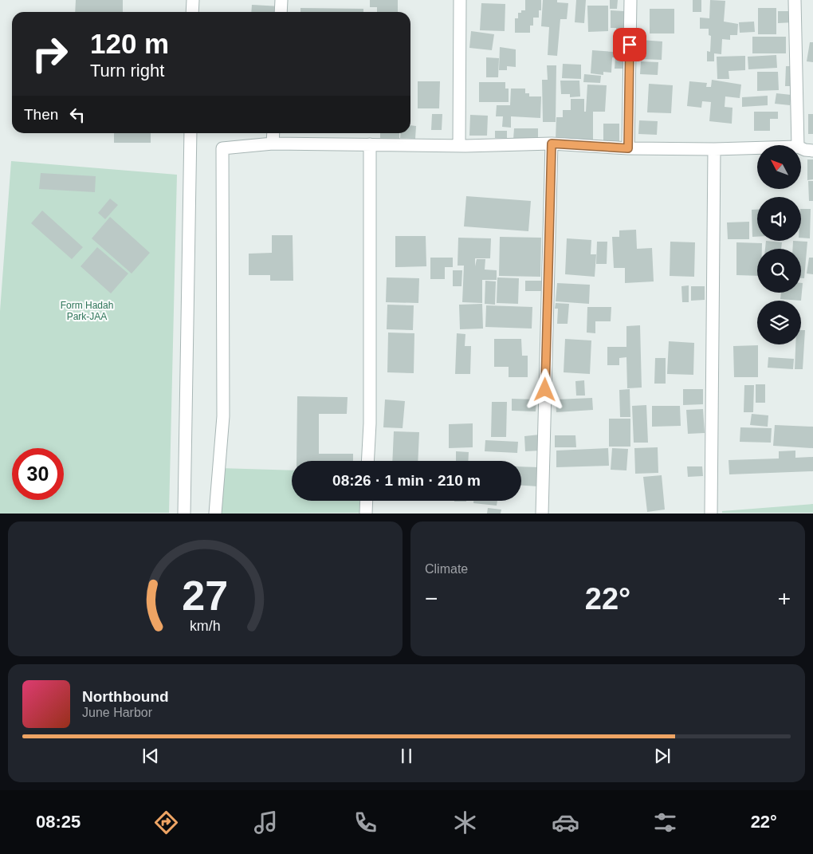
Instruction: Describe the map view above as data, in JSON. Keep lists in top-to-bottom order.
{
  "parks": ["Form Hadah Park-JAA"],
  "north": "top left",
  "page": {
    "turn": ["120 m", "Turn right"],
    "then": "Then",
    "limit": "30",
    "trip": "08:26 · 1 min · 210 m",
    "tile": "Climate",
    "heat": ["−", "22°", "+"],
    "song": ["Northbound", "June Harbor"],
    "tabs": ["08:25", "22°"],
    "gauge": ["27", "km/h"]
  }
}
